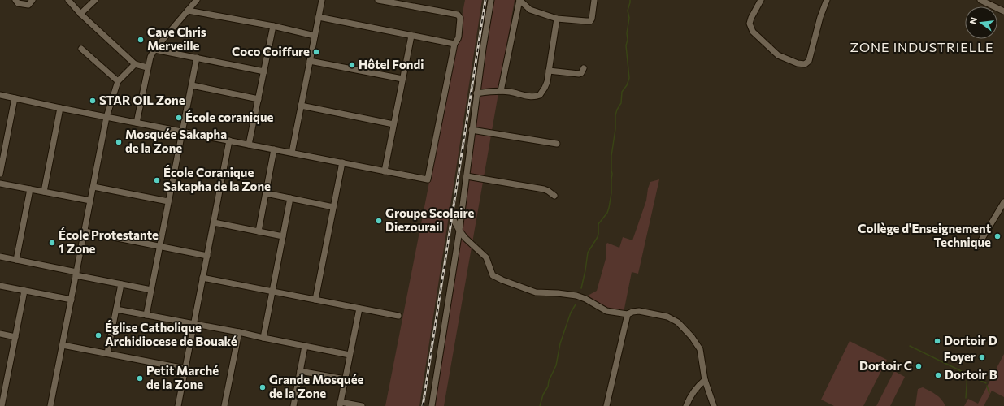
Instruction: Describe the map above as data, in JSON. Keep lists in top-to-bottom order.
{
  "districts": ["ZONE INDUSTRIELLE"],
  "places": [
    "Cave Chris Merveille",
    "Coco Coiffure",
    "Hôtel Fondi",
    "STAR OIL Zone",
    "École coranique",
    "Mosquée Sakapha de la Zone",
    "École Coranique Sakapha de la Zone",
    "Groupe Scolaire Diezourail",
    "Collège d'Enseignement Technique",
    "École Protestante 1 Zone",
    "Église Catholique Archidiocese de Bouaké",
    "Dortoir D",
    "Foyer",
    "Dortoir C",
    "Dortoir B",
    "Petit Marché de la Zone",
    "Grande Mosquée de la Zone"
  ],
  "north": "left"
}
